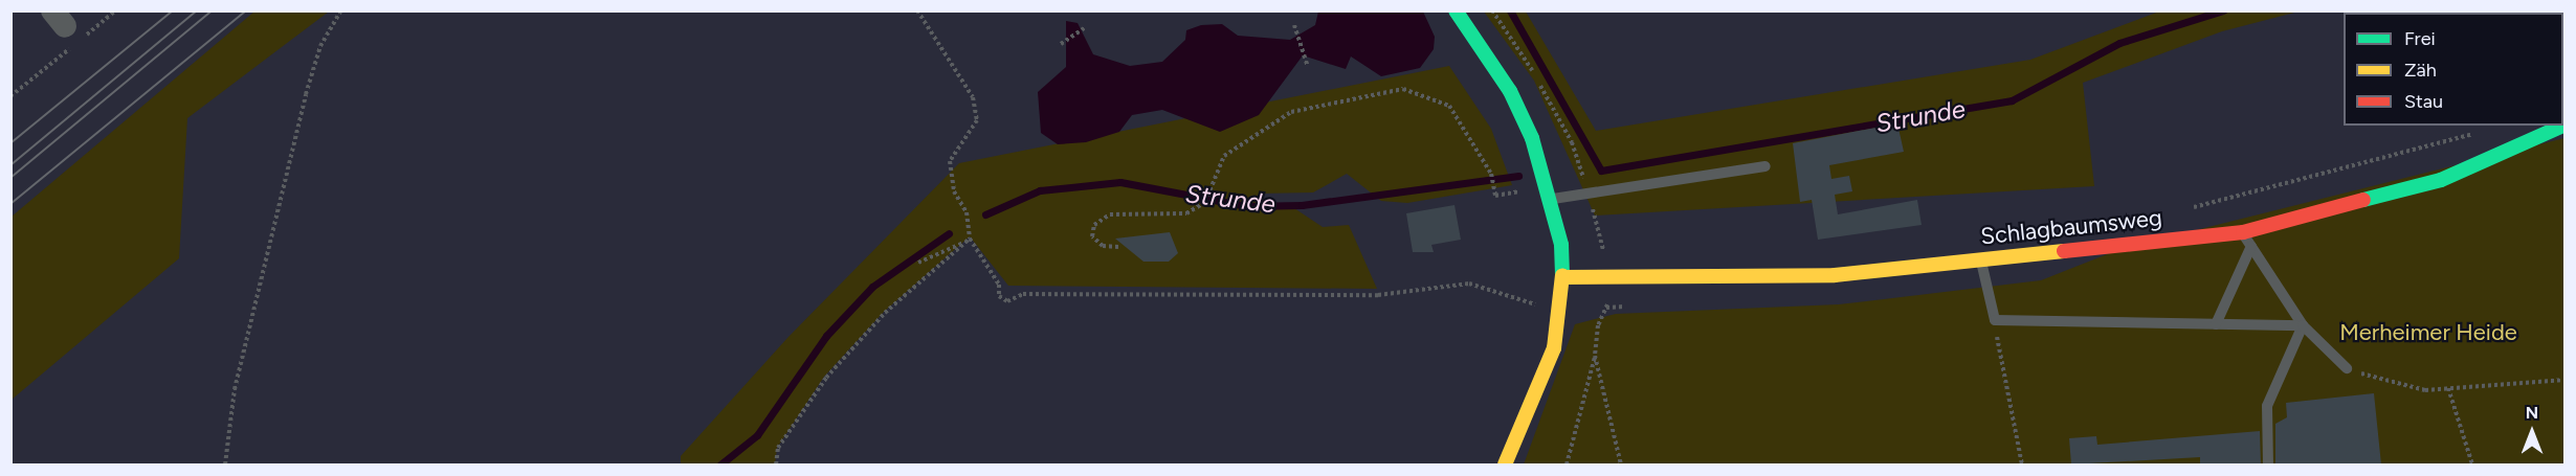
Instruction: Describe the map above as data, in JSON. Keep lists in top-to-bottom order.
{
  "streets": {
    "main road": ["Schlagbaumsweg"]
  },
  "water": ["Strunde"],
  "parks": ["Merheimer Heide"],
  "legend": ["Frei", "Zäh", "Stau"],
  "north": "top"
}
